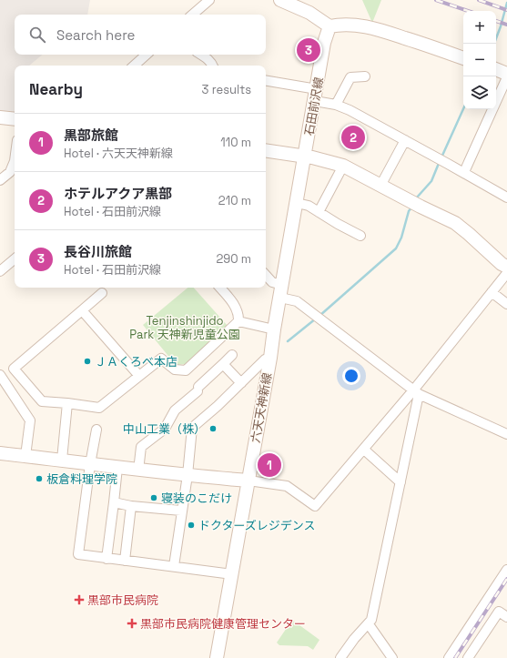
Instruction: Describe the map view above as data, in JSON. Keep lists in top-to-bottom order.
{
  "streets": {
    "main road": ["石田前沢線", "六天天神新線"]
  },
  "crossings": [
    ["石田前沢線", "六天天神新線"]
  ],
  "parks": ["Tenjinshinjido Park 天神新児童公園"],
  "places": {
    "other": [
      "ＪＡくろべ本店",
      "中山工業（株）",
      "板倉料理学院",
      "寝装のこだけ",
      "ドクターズレジデンス"
    ],
    "health": ["黒部市民病院", "黒部市民病院健康管理センター"]
  },
  "page": {
    "map_buttons": ["+", "−"],
    "search": "Search here",
    "pins": ["3", "2", "1"],
    "heading": ["Nearby", "3 results"],
    "list": [
      {
        "mark": "1",
        "name": "黒部旅館",
        "note": "Hotel · 六天天神新線",
        "value": "110 m"
      },
      {
        "mark": "2",
        "name": "ホテルアクア黒部",
        "note": "Hotel · 石田前沢線",
        "value": "210 m"
      },
      {
        "mark": "3",
        "name": "長谷川旅館",
        "note": "Hotel · 石田前沢線",
        "value": "290 m"
      }
    ]
  }
}
